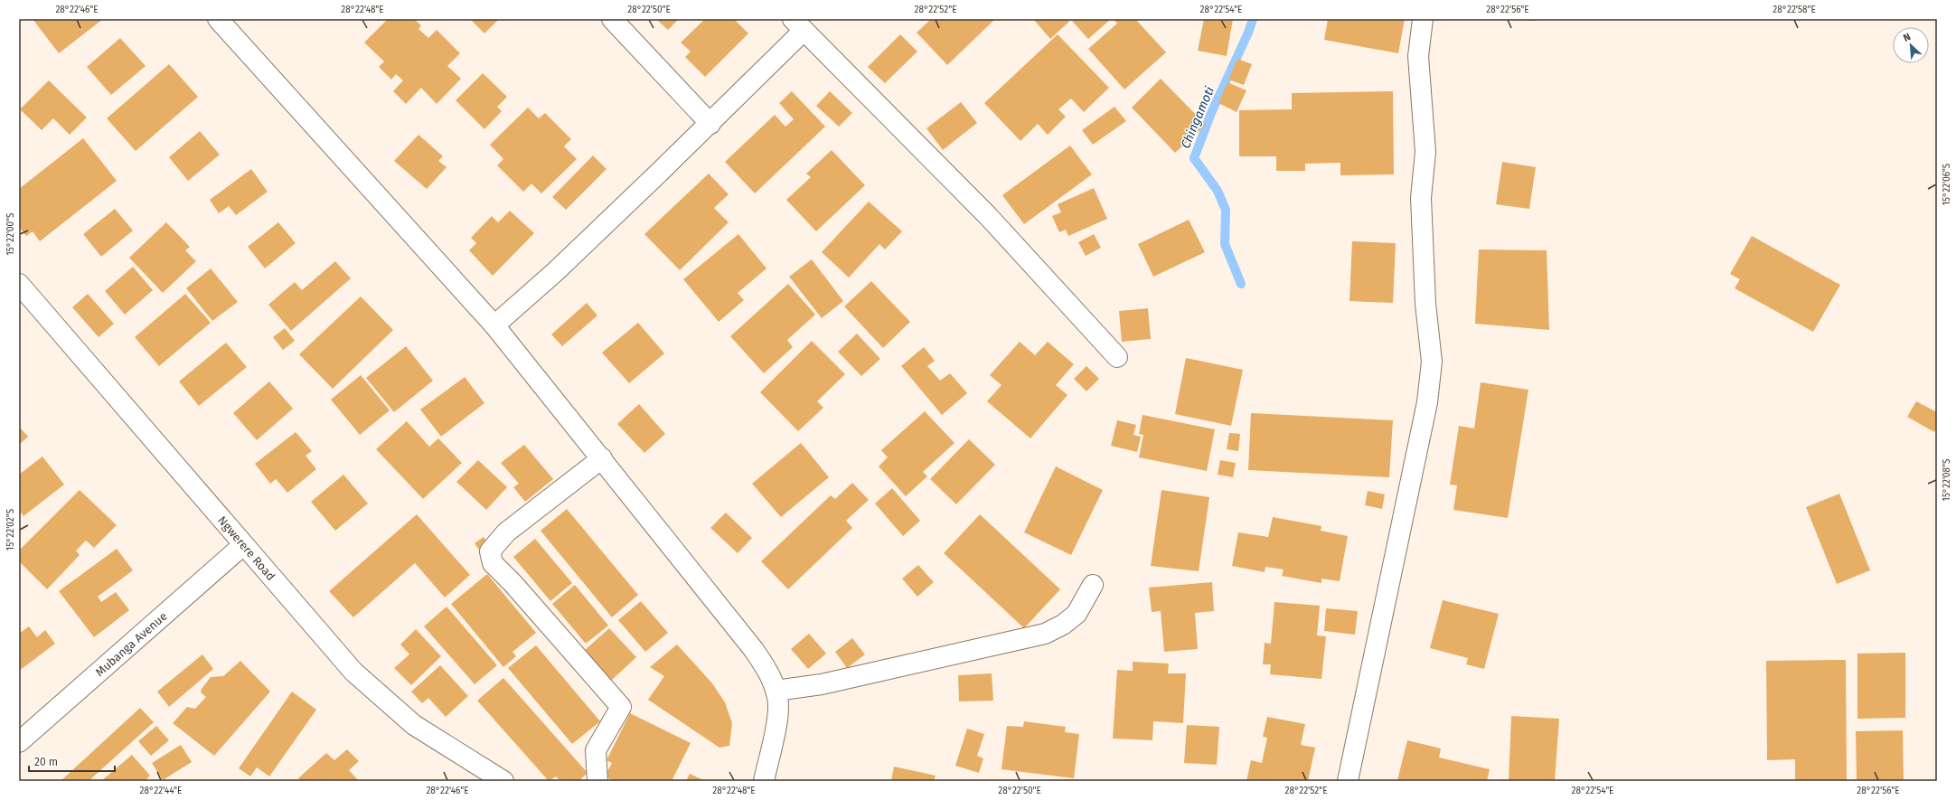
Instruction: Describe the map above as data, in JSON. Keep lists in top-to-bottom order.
{
  "streets": {
    "street": ["Ngwerere Road", "Mubanga Avenue"]
  },
  "crossings": [
    ["Ngwerere Road", "Mubanga Avenue"]
  ],
  "water": ["Chingamoti"],
  "scale_bar": "20 m",
  "north": "top left",
  "coordinates": [
    "28°22'46\"E",
    "28°22'48\"E",
    "28°22'50\"E",
    "28°22'52\"E",
    "28°22'54\"E",
    "28°22'56\"E",
    "28°22'58\"E",
    "15°22'06\"S",
    "15°22'00\"S",
    "15°22'08\"S",
    "15°22'02\"S",
    "28°22'44\"E"
  ]
}
